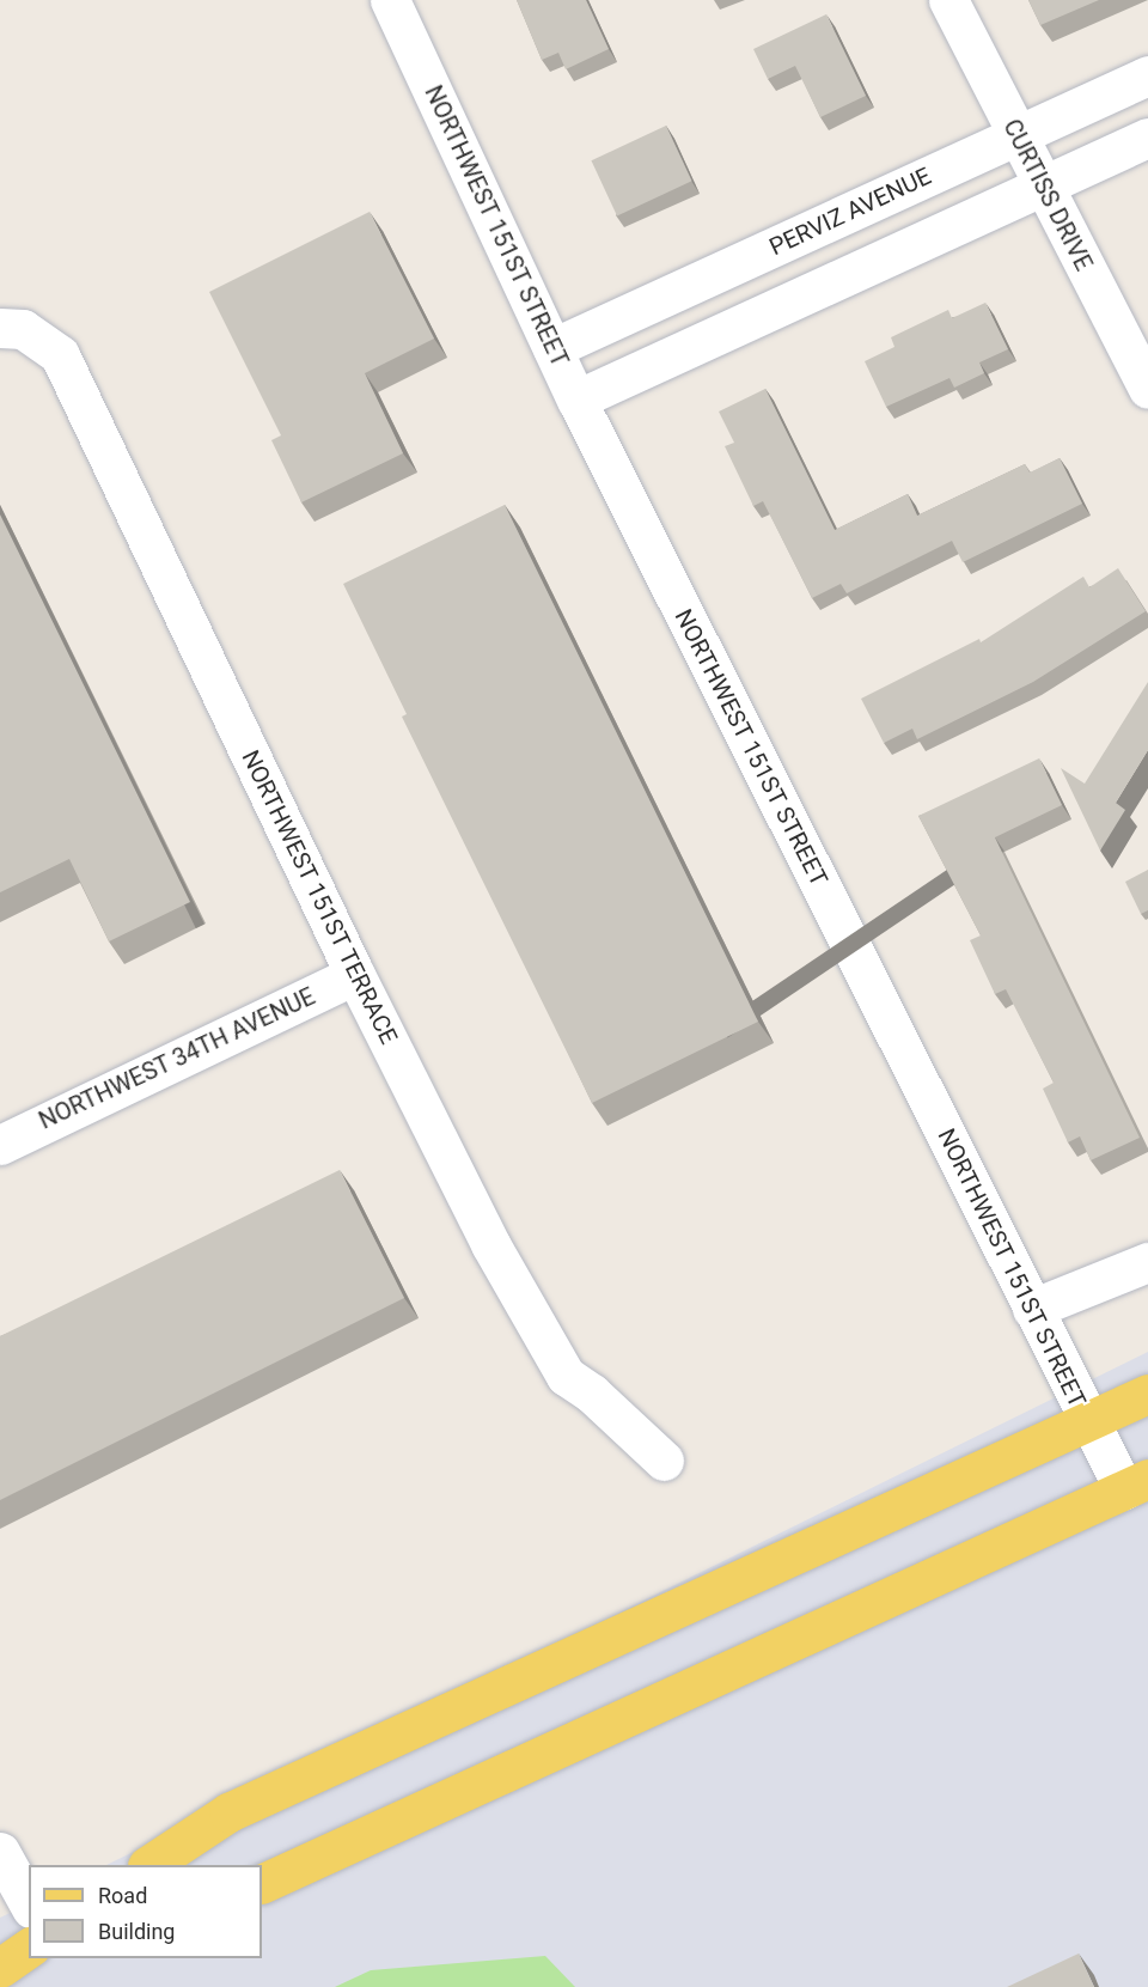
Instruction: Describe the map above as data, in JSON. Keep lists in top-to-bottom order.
{
  "streets": {
    "street": [
      "CURTISS DRIVE",
      "PERVIZ AVENUE",
      "NORTHWEST 151ST STREET",
      "NORTHWEST 151ST TERRACE",
      "NORTHWEST 34TH AVENUE"
    ]
  },
  "crossings": [
    ["CURTISS DRIVE", "PERVIZ AVENUE"],
    ["PERVIZ AVENUE", "NORTHWEST 151ST STREET"],
    ["NORTHWEST 151ST TERRACE", "NORTHWEST 34TH AVENUE"]
  ],
  "legend": ["Road", "Building"]
}
